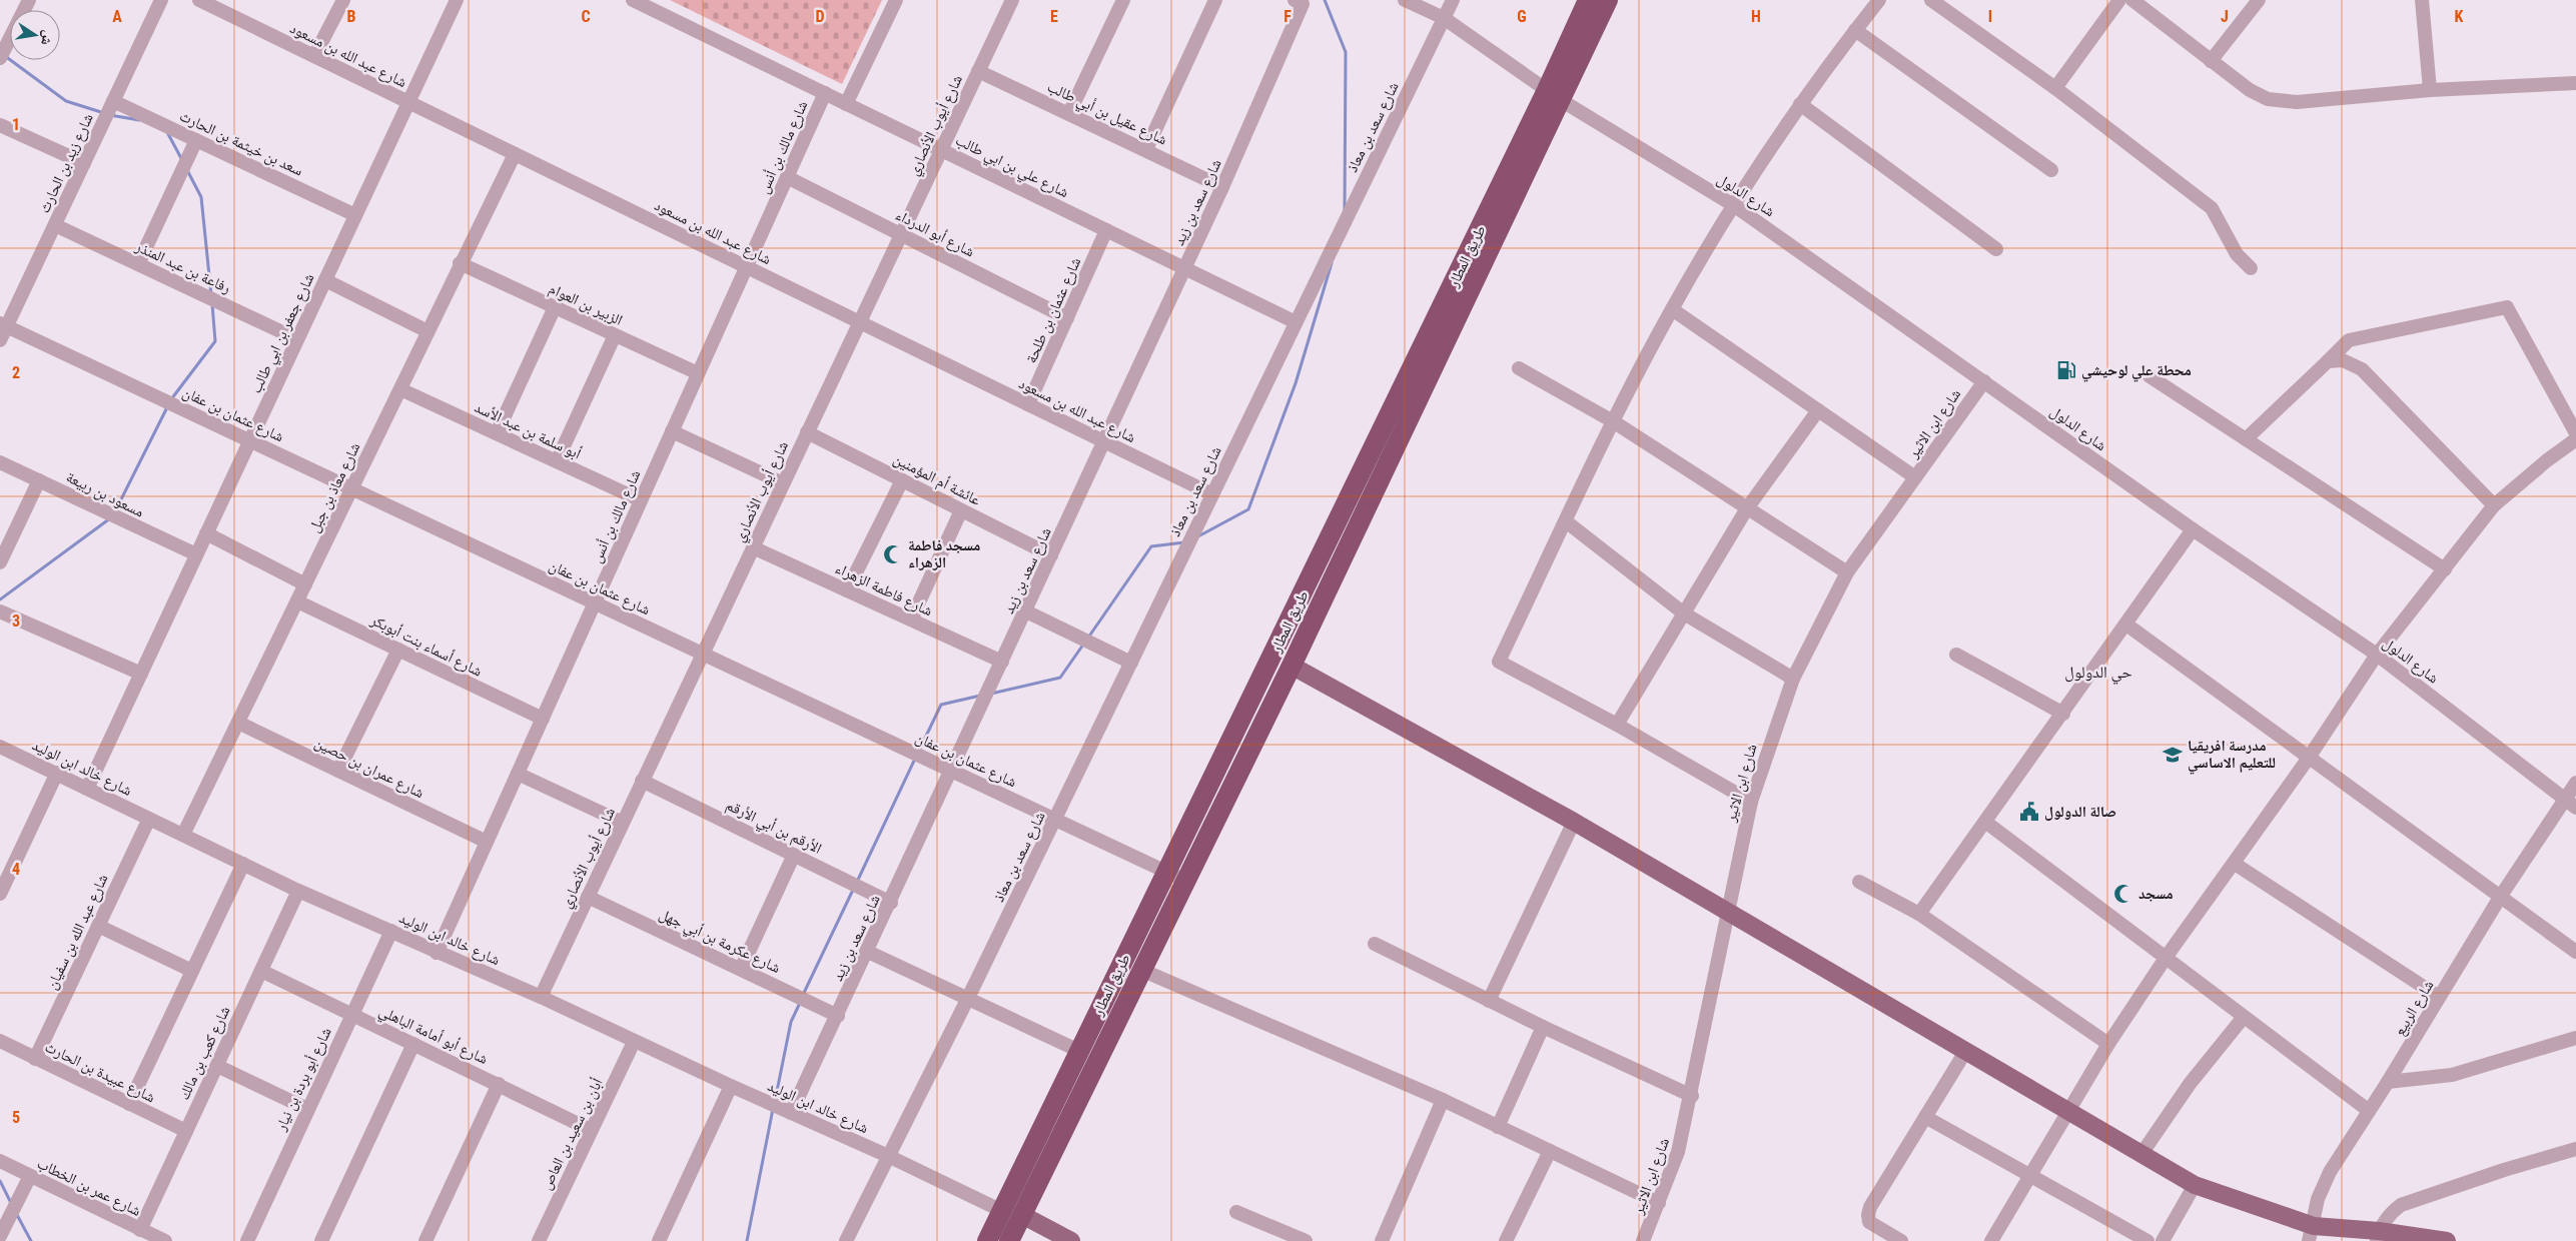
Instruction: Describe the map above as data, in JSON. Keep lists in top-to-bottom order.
{
  "streets": {
    "highway": ["طريق المطار"],
    "street": [
      "شارع عبد الله بن مسعود",
      "شارع عقيل بن أبي طالب",
      "شارع أيوب الأنصاري",
      "شارع سعد بن معاذ",
      "سعد بن خيثمة بن الحارث",
      "شارع مالك بن أنس",
      "شارع زيد بن الحارث",
      "شارع علي بن ابي طالب",
      "شارع الدلول",
      "شارع سعد بن زيد",
      "شارع أبو الدرداء",
      "رفاعة بن عبد المنذر",
      "الزبير بن العوام",
      "شارع عثمان بن طلحة",
      "شارع جعفر بن ابي طالب",
      "شارع عثمان بن عفان",
      "شارع ابن الاثير",
      "أبو سلمة بن عبد الأسد",
      "عائشة أم المؤمنين",
      "شارع معاذ بن جبل",
      "مسعود بن ربيعة",
      "شارع فاطمة الزهراء",
      "شارع أسماء بنت أبوبكر",
      "شارع خالد ابن الوليد",
      "شارع عمران بن حصين",
      "الأرقم بن أبي الأرقم",
      "شارع عبد الله بن سفيان",
      "شارع عكرمة بن أبي جهل",
      "شارع الربيع",
      "شارع أبو أمامة الباهلي",
      "شارع كعب بن مالك",
      "شارع عبيدة بن الحارث",
      "شارع أبو بردة بن نيار",
      "أبان بن سعيد بن العاص",
      "شارع عمر بن الخطاب"
    ]
  },
  "crossings": [
    ["شارع عبد الله بن مسعود", "شارع أيوب الأنصاري"],
    ["شارع عبد الله بن مسعود", "شارع سعد بن معاذ"],
    ["شارع عبد الله بن مسعود", "شارع مالك بن أنس"],
    ["شارع عبد الله بن مسعود", "شارع سعد بن زيد"],
    ["شارع عبد الله بن مسعود", "شارع عثمان بن طلحة"],
    ["شارع عبد الله بن مسعود", "شارع جعفر بن ابي طالب"],
    ["شارع عبد الله بن مسعود", "شارع معاذ بن جبل"],
    ["شارع عقيل بن أبي طالب", "شارع أيوب الأنصاري"],
    ["شارع عقيل بن أبي طالب", "شارع سعد بن زيد"],
    ["شارع أيوب الأنصاري", "شارع علي بن ابي طالب"],
    ["شارع أيوب الأنصاري", "شارع أبو الدرداء"],
    ["شارع أيوب الأنصاري", "شارع عثمان بن عفان"],
    ["شارع أيوب الأنصاري", "عائشة أم المؤمنين"],
    ["شارع أيوب الأنصاري", "شارع فاطمة الزهراء"],
    ["شارع أيوب الأنصاري", "شارع خالد ابن الوليد"],
    ["شارع أيوب الأنصاري", "الأرقم بن أبي الأرقم"],
    ["شارع أيوب الأنصاري", "شارع عكرمة بن أبي جهل"],
    ["شارع سعد بن معاذ", "شارع علي بن ابي طالب"],
    ["شارع سعد بن معاذ", "شارع الدلول"],
    ["شارع سعد بن معاذ", "شارع عثمان بن عفان"],
    ["شارع سعد بن معاذ", "شارع خالد ابن الوليد"],
    ["سعد بن خيثمة بن الحارث", "شارع زيد بن الحارث"],
    ["سعد بن خيثمة بن الحارث", "شارع جعفر بن ابي طالب"],
    ["شارع مالك بن أنس", "شارع علي بن ابي طالب"],
    ["شارع مالك بن أنس", "شارع أبو الدرداء"],
    ["شارع مالك بن أنس", "الزبير بن العوام"],
    ["شارع مالك بن أنس", "شارع عثمان بن عفان"],
    ["شارع مالك بن أنس", "أبو سلمة بن عبد الأسد"],
    ["شارع مالك بن أنس", "شارع أسماء بنت أبوبكر"],
    ["شارع مالك بن أنس", "شارع خالد ابن الوليد"],
    ["شارع مالك بن أنس", "شارع عمران بن حصين"],
    ["شارع زيد بن الحارث", "رفاعة بن عبد المنذر"],
    ["شارع زيد بن الحارث", "شارع عثمان بن عفان"],
    ["شارع علي بن ابي طالب", "شارع سعد بن زيد"],
    ["شارع علي بن ابي طالب", "شارع عثمان بن طلحة"],
    ["شارع الدلول", "طريق المطار"],
    ["شارع الدلول", "شارع ابن الاثير"],
    ["شارع الدلول", "شارع الربيع"],
    ["شارع سعد بن زيد", "شارع عثمان بن عفان"],
    ["شارع سعد بن زيد", "عائشة أم المؤمنين"],
    ["شارع سعد بن زيد", "شارع فاطمة الزهراء"],
    ["شارع سعد بن زيد", "شارع خالد ابن الوليد"],
    ["شارع سعد بن زيد", "الأرقم بن أبي الأرقم"],
    ["شارع سعد بن زيد", "شارع عكرمة بن أبي جهل"],
    ["شارع أبو الدرداء", "شارع عثمان بن طلحة"],
    ["طريق المطار", "شارع عثمان بن عفان"],
    ["طريق المطار", "شارع خالد ابن الوليد"],
    ["رفاعة بن عبد المنذر", "شارع جعفر بن ابي طالب"],
    ["الزبير بن العوام", "شارع معاذ بن جبل"],
    ["شارع جعفر بن ابي طالب", "شارع عثمان بن عفان"],
    ["شارع جعفر بن ابي طالب", "مسعود بن ربيعة"],
    ["شارع جعفر بن ابي طالب", "شارع خالد ابن الوليد"],
    ["شارع عثمان بن عفان", "شارع معاذ بن جبل"],
    ["أبو سلمة بن عبد الأسد", "شارع معاذ بن جبل"],
    ["شارع معاذ بن جبل", "شارع أسماء بنت أبوبكر"],
    ["شارع معاذ بن جبل", "شارع خالد ابن الوليد"],
    ["شارع معاذ بن جبل", "شارع عمران بن حصين"],
    ["شارع خالد ابن الوليد", "شارع عبد الله بن سفيان"],
    ["شارع خالد ابن الوليد", "شارع كعب بن مالك"],
    ["شارع خالد ابن الوليد", "شارع أبو بردة بن نيار"],
    ["شارع خالد ابن الوليد", "أبان بن سعيد بن العاص"],
    ["شارع عبد الله بن سفيان", "شارع عبيدة بن الحارث"],
    ["شارع أبو أمامة الباهلي", "شارع كعب بن مالك"],
    ["شارع أبو أمامة الباهلي", "شارع أبو بردة بن نيار"],
    ["شارع أبو أمامة الباهلي", "أبان بن سعيد بن العاص"],
    ["شارع كعب بن مالك", "شارع عبيدة بن الحارث"],
    ["شارع كعب بن مالك", "شارع عمر بن الخطاب"]
  ],
  "districts": ["حي الدولول"],
  "places": {
    "fuel station": ["محطة علي لوحيشي"],
    "mosque": ["مسجد فاطمة الزهراء", "مسجد"],
    "school or university": ["مدرسة افريقيا للتعليم الاساسي"],
    "public building": ["صالة الدولول"]
  },
  "north": "right",
  "grid": {
    "columns": [
      "A",
      "B",
      "C",
      "D",
      "E",
      "F",
      "G",
      "H",
      "I",
      "J",
      "K"
    ],
    "rows": [
      "1",
      "2",
      "3",
      "4",
      "5"
    ]
  }
}
